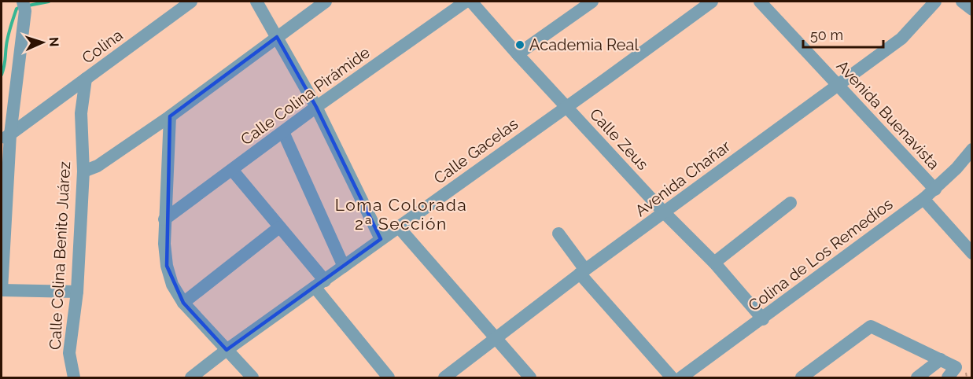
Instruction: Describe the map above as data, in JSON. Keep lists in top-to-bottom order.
{
  "streets": {
    "street": [
      "Colina",
      "Calle Colina Pirámide",
      "Avenida Buenavista",
      "Calle Zeus",
      "Calle Gacelas",
      "Avenida Chañar",
      "Colina de Los Remedios",
      "Calle Colina Benito Juárez"
    ]
  },
  "crossings": [
    ["Colina", "Calle Colina Benito Juárez"],
    ["Avenida Buenavista", "Avenida Chañar"],
    ["Avenida Buenavista", "Colina de Los Remedios"],
    ["Calle Zeus", "Calle Gacelas"],
    ["Calle Zeus", "Avenida Chañar"],
    ["Calle Zeus", "Colina de Los Remedios"]
  ],
  "districts": ["Loma Colorada 2ª Sección"],
  "places": ["Academia Real"],
  "scale_bar": "50 m",
  "north": "right"
}
